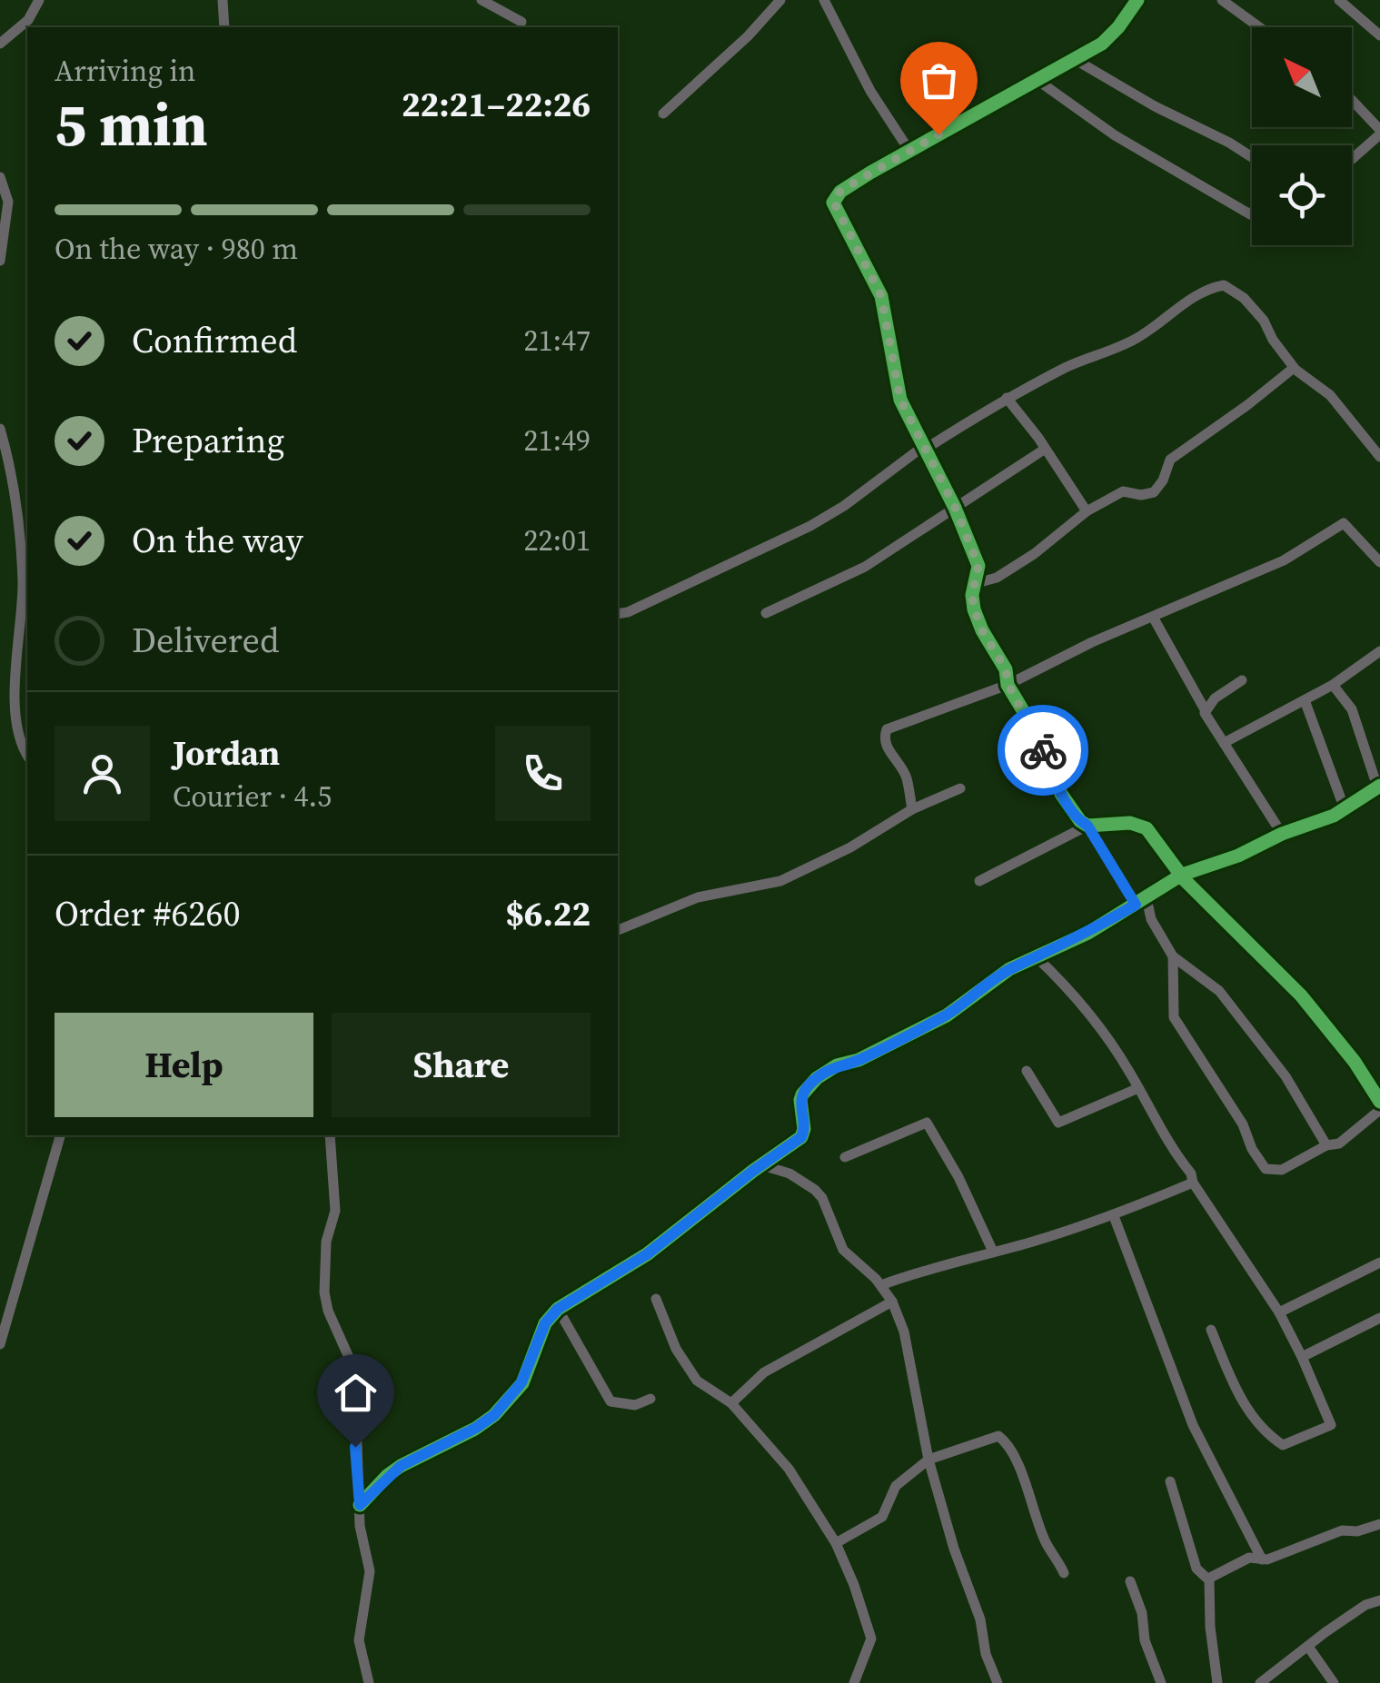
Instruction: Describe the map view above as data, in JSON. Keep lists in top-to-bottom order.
{
  "north": "top left",
  "page": {
    "heading": ["5 min", "Arriving in", "22:21–22:26"],
    "panel": [
      "Jordan",
      "Courier · 4.5",
      "Order #6260",
      "$6.22"
    ],
    "bar": "On the way · 980 m",
    "list": [
      ["Confirmed", "21:47"],
      ["Preparing", "21:49"],
      ["On the way", "22:01"],
      "Delivered"
    ],
    "buttons": ["Help", "Share"]
  }
}
